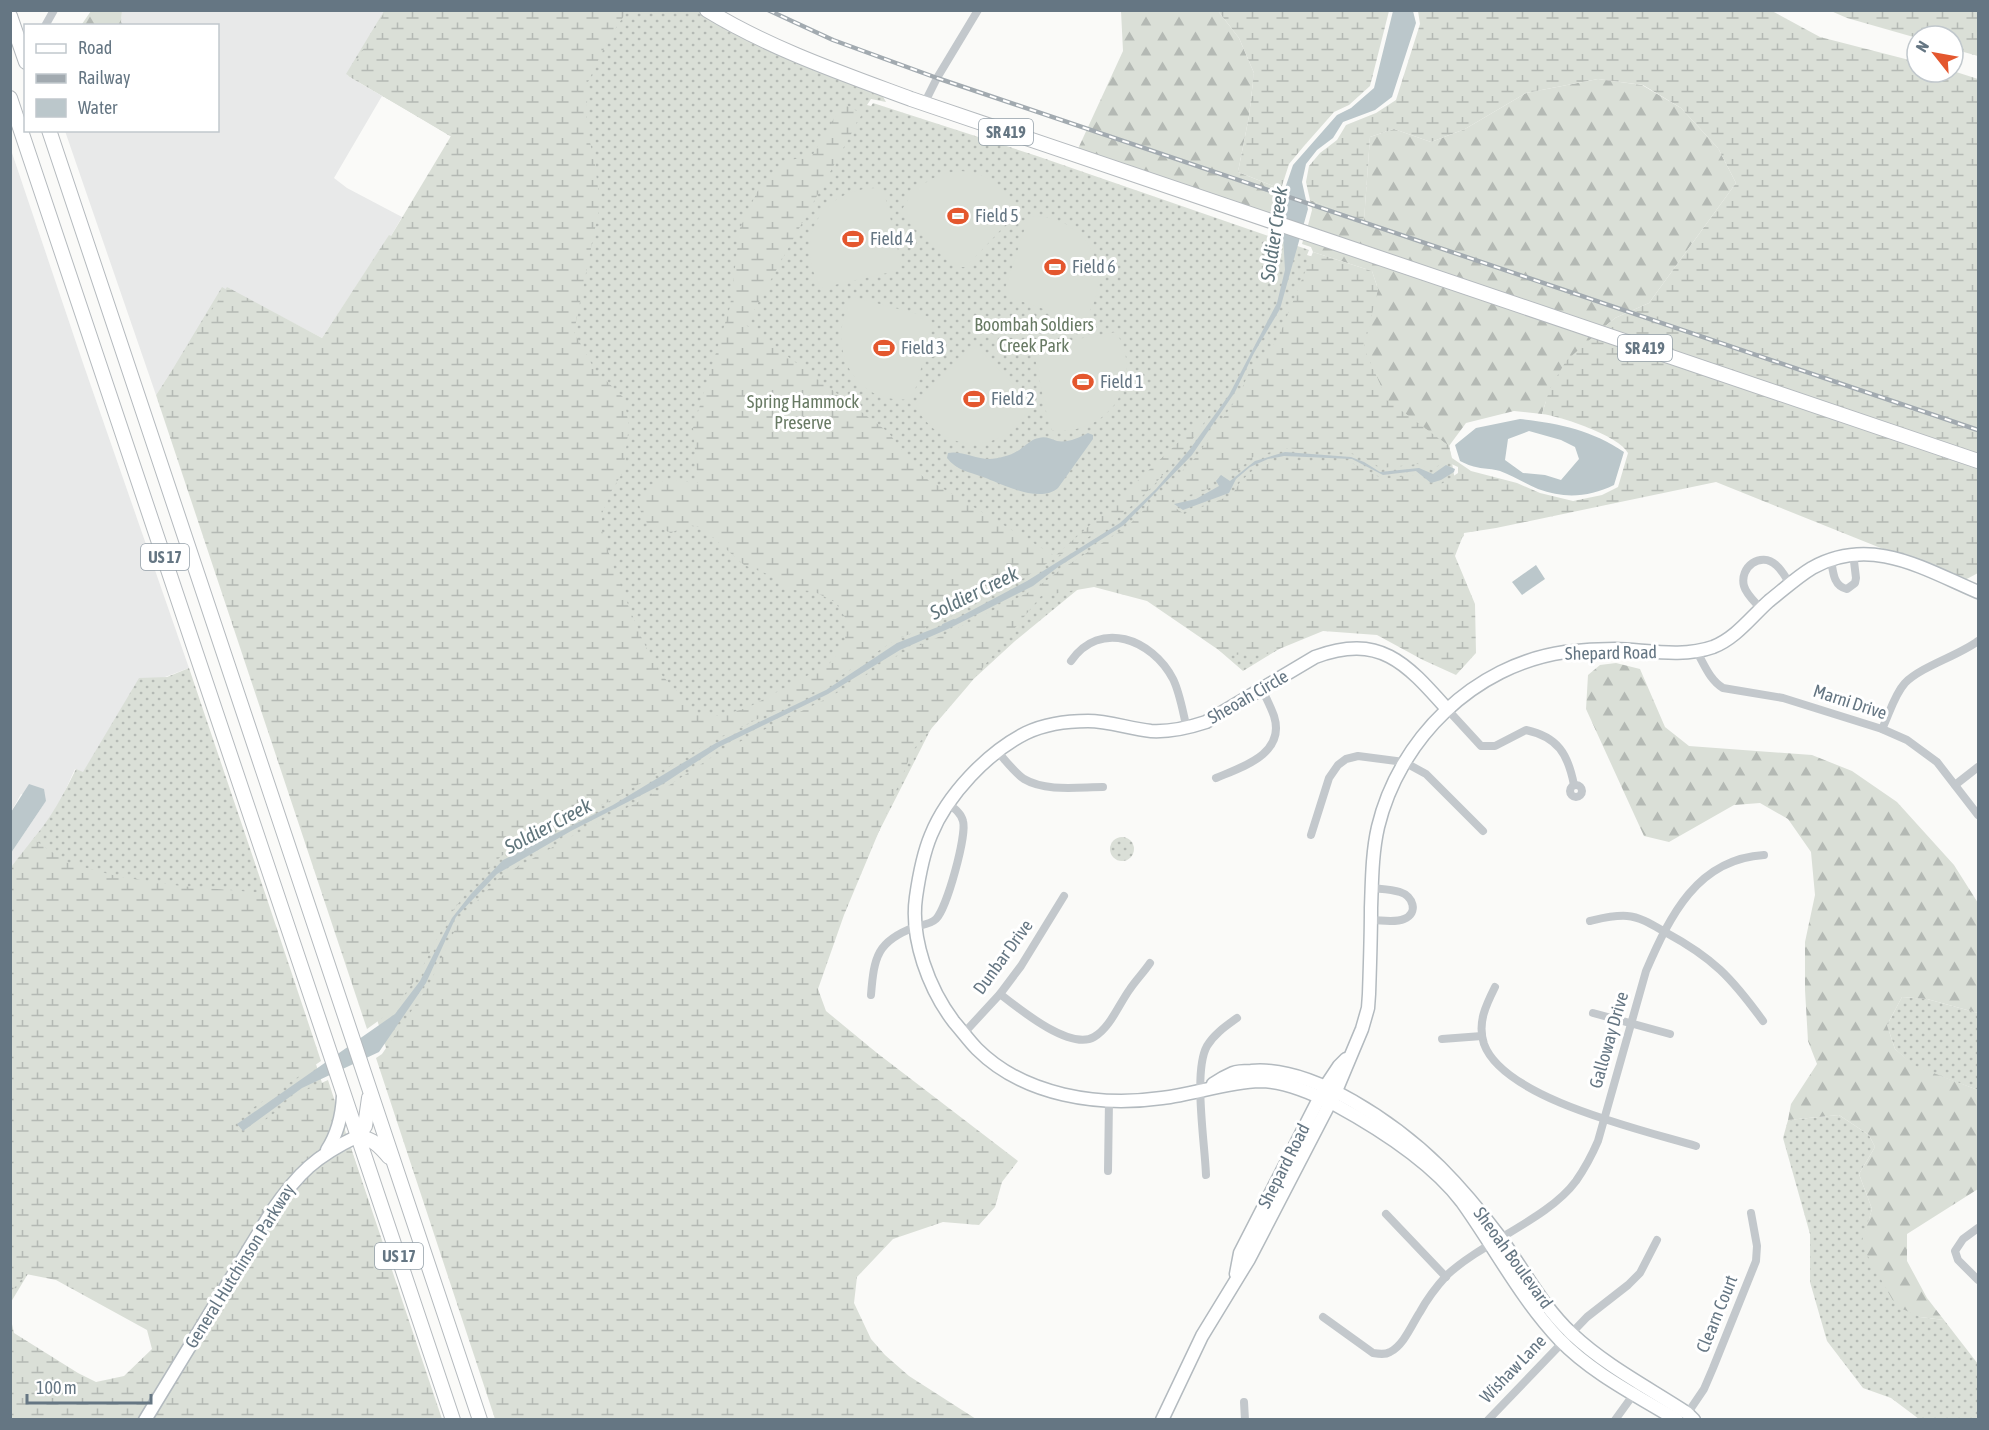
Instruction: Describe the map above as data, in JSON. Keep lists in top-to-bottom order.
{
  "streets": {
    "main road": ["SR 419", "US 17"],
    "street": [
      "Shepard Road",
      "Sheoah Circle",
      "Marni Drive",
      "Dunbar Drive",
      "Galloway Drive",
      "Sheoah Boulevard",
      "General Hutchinson Parkway",
      "Clearn Court",
      "Wishaw Lane"
    ]
  },
  "crossings": [
    ["US 17", "General Hutchinson Parkway"],
    ["Shepard Road", "Sheoah Circle"],
    ["Shepard Road", "Marni Drive"],
    ["Shepard Road", "Sheoah Boulevard"],
    ["Sheoah Circle", "Dunbar Drive"],
    ["Sheoah Circle", "Sheoah Boulevard"],
    ["Galloway Drive", "Sheoah Boulevard"],
    ["Sheoah Boulevard", "Clearn Court"],
    ["Sheoah Boulevard", "Wishaw Lane"]
  ],
  "water": ["Soldier Creek"],
  "parks": ["Boombah Soldiers Creek Park", "Spring Hammock Preserve"],
  "places": {
    "sports": [
      "Field 5",
      "Field 4",
      "Field 6",
      "Field 3",
      "Field 1",
      "Field 2"
    ]
  },
  "legend": ["Road", "Railway", "Water"],
  "scale_bar": "100 m",
  "north": "top left"
}
